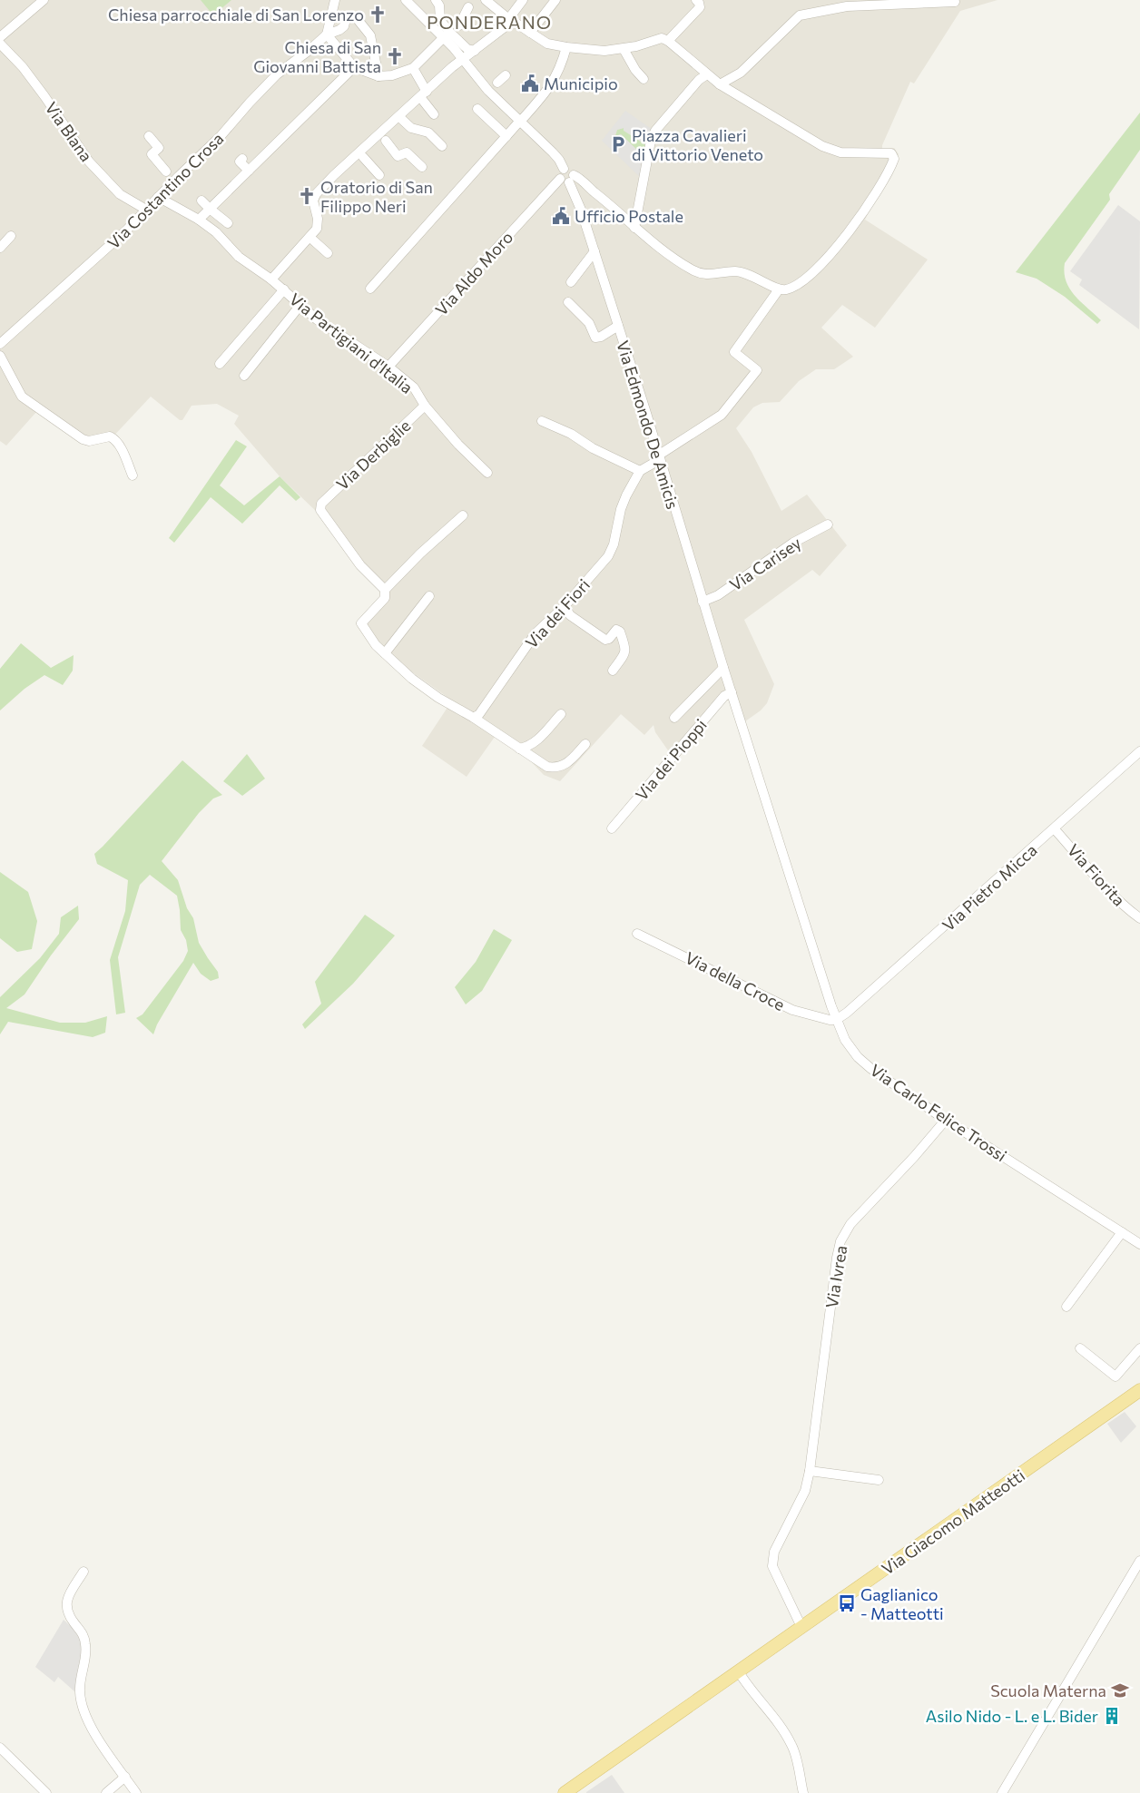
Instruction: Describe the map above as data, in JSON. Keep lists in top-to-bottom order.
{
  "streets": {
    "main road": ["Via Giacomo Matteotti"],
    "street": [
      "Via Blana",
      "Via Costantino Crosa",
      "Via Aldo Moro",
      "Via Partigiani d'Italia",
      "Via Edmondo De Amicis",
      "Via Derbiglie",
      "Via Carisey",
      "Via dei Fiori",
      "Via dei Pioppi",
      "Via Fiorita",
      "Via Pietro Micca",
      "Via della Croce",
      "Via Carlo Felice Trossi",
      "Via Ivrea"
    ]
  },
  "crossings": [
    ["Via Blana", "Via Costantino Crosa"],
    ["Via Costantino Crosa", "Via Partigiani d'Italia"],
    ["Via Aldo Moro", "Via Partigiani d'Italia"],
    ["Via Aldo Moro", "Via Edmondo De Amicis"],
    ["Via Partigiani d'Italia", "Via Derbiglie"],
    ["Via Edmondo De Amicis", "Via Carisey"],
    ["Via Edmondo De Amicis", "Via dei Pioppi"],
    ["Via Edmondo De Amicis", "Via Carlo Felice Trossi"],
    ["Via Fiorita", "Via Pietro Micca"],
    ["Via Pietro Micca", "Via della Croce"],
    ["Via Pietro Micca", "Via Carlo Felice Trossi"],
    ["Via della Croce", "Via Carlo Felice Trossi"],
    ["Via Carlo Felice Trossi", "Via Ivrea"],
    ["Via Ivrea", "Via Giacomo Matteotti"]
  ],
  "districts": ["PONDERANO"],
  "places": {
    "church": ["Chiesa parrocchiale di San Lorenzo", "Chiesa di San Giovanni Battista", "Oratorio di San Filippo Neri"],
    "public building": ["Municipio", "Ufficio Postale"],
    "parking": ["Piazza Cavalieri di Vittorio Veneto"],
    "bus stop": ["Gaglianico - Matteotti"],
    "school or university": ["Scuola Materna"],
    "building": ["Asilo Nido - L. e L. Bider"]
  }
}
